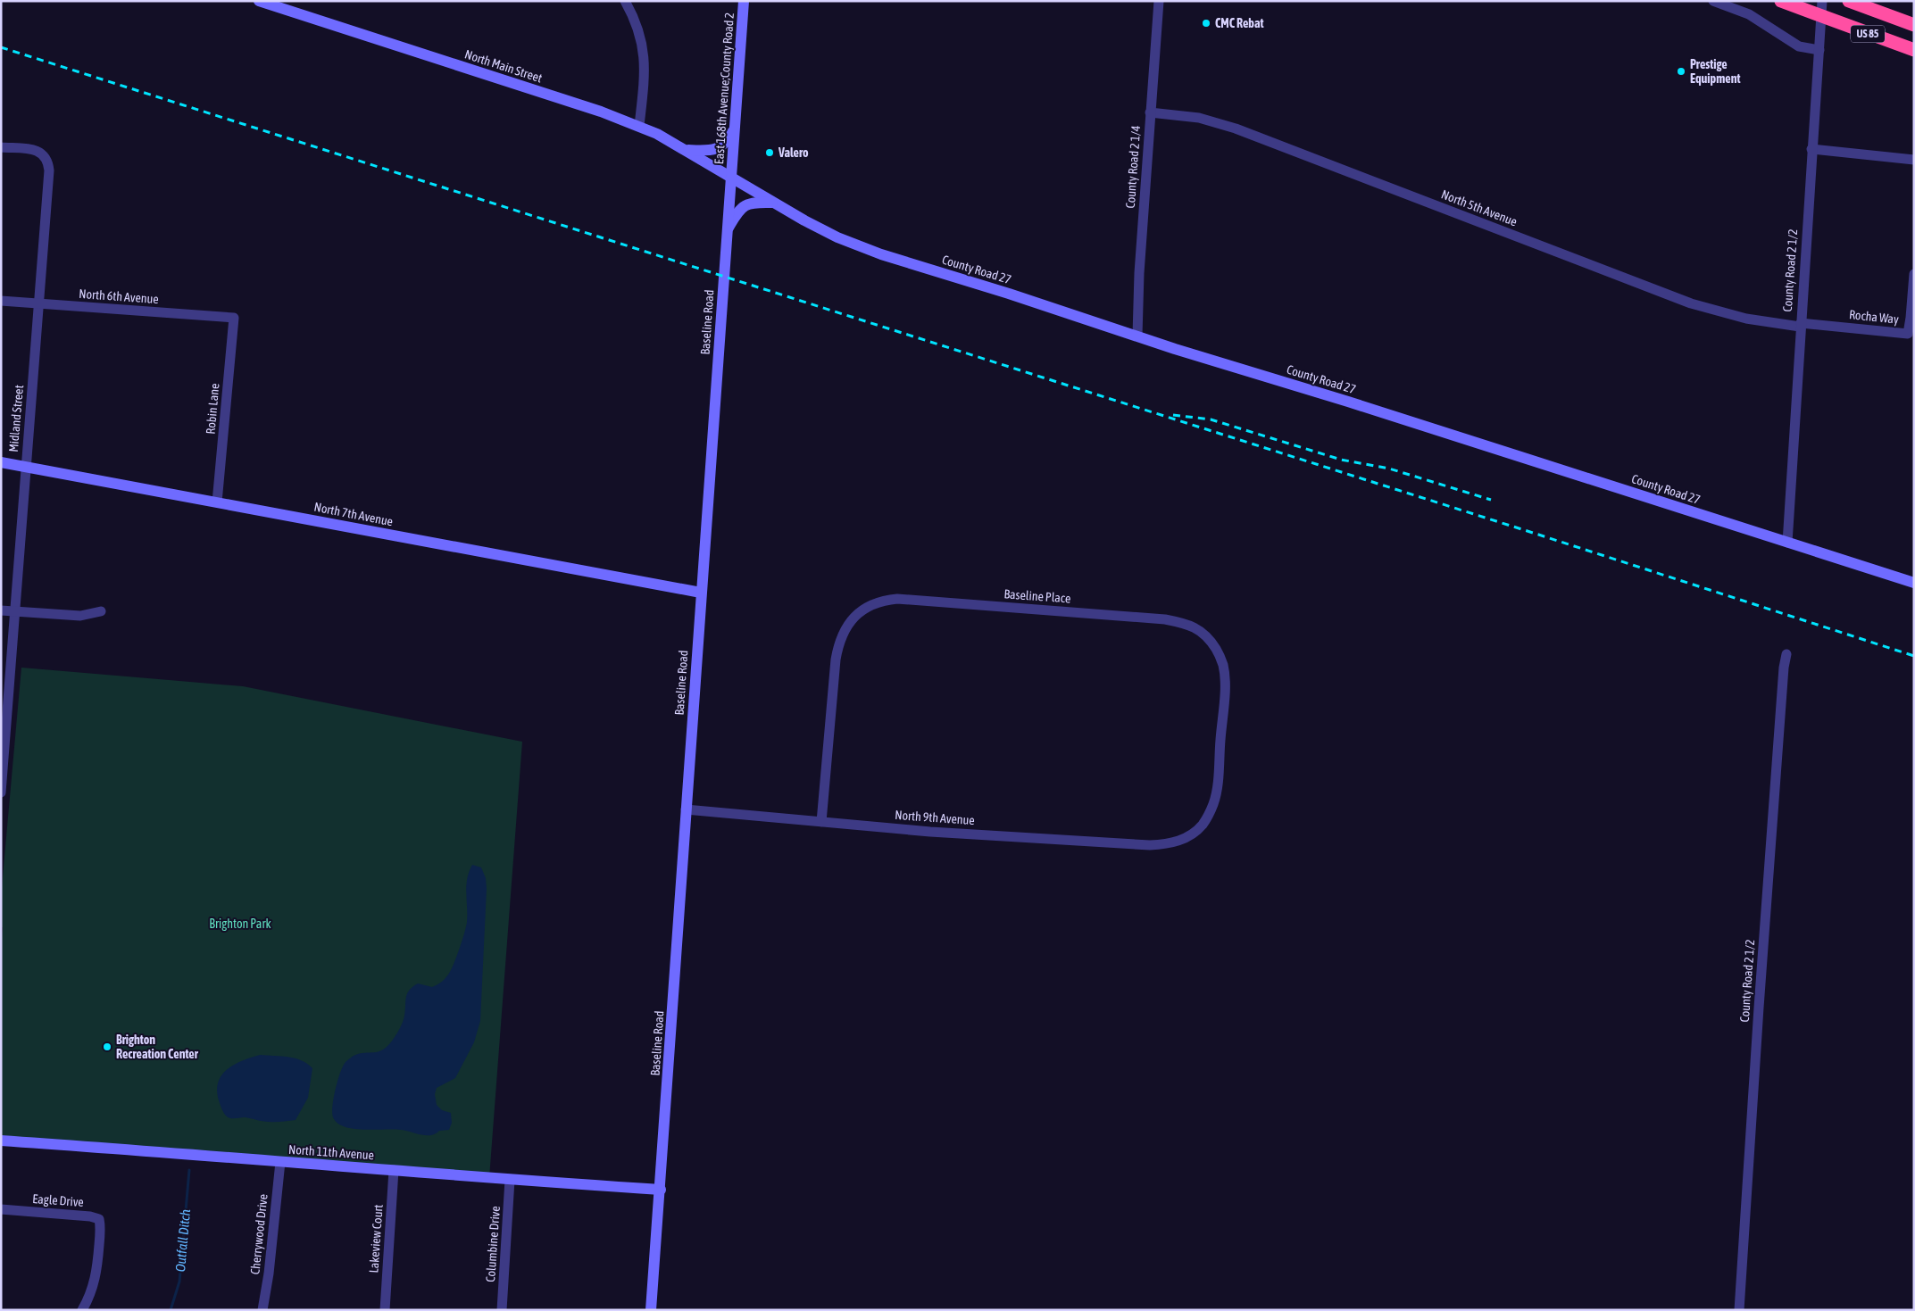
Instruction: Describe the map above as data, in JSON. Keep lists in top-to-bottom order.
{
  "streets": {
    "highway": ["US 85"],
    "street": [
      "North Main Street",
      "East 168th Avenue;County Road 2",
      "County Road 2 1/4",
      "North 5th Avenue",
      "County Road 27",
      "County Road 2 1/2",
      "North 6th Avenue",
      "Rocha Way",
      "Baseline Road",
      "Robin Lane",
      "Midland Street",
      "North 7th Avenue",
      "Baseline Place",
      "North 9th Avenue",
      "North 11th Avenue",
      "Eagle Drive",
      "Cherrywood Drive",
      "Lakeview Court",
      "Columbine Drive"
    ]
  },
  "crossings": [
    ["US 85", "County Road 2 1/2"],
    ["North Main Street", "East 168th Avenue;County Road 2"],
    ["North Main Street", "County Road 27"],
    ["North Main Street", "Baseline Road"],
    ["East 168th Avenue;County Road 2", "County Road 27"],
    ["East 168th Avenue;County Road 2", "Baseline Road"],
    ["County Road 2 1/4", "North 5th Avenue"],
    ["County Road 2 1/4", "County Road 27"],
    ["North 5th Avenue", "County Road 2 1/2"],
    ["North 5th Avenue", "Rocha Way"],
    ["County Road 27", "County Road 2 1/2"],
    ["County Road 27", "Baseline Road"],
    ["County Road 2 1/2", "Rocha Way"],
    ["North 6th Avenue", "Robin Lane"],
    ["North 6th Avenue", "Midland Street"],
    ["Baseline Road", "North 7th Avenue"],
    ["Baseline Road", "North 9th Avenue"],
    ["Baseline Road", "North 11th Avenue"],
    ["Robin Lane", "North 7th Avenue"],
    ["Midland Street", "North 7th Avenue"],
    ["Baseline Place", "North 9th Avenue"],
    ["North 11th Avenue", "Cherrywood Drive"],
    ["North 11th Avenue", "Lakeview Court"],
    ["North 11th Avenue", "Columbine Drive"]
  ],
  "water": ["Outfall Ditch"],
  "parks": ["Brighton Park"],
  "places": [
    "CMC Rebat",
    "Prestige Equipment",
    "Valero",
    "Brighton Recreation Center"
  ]
}
